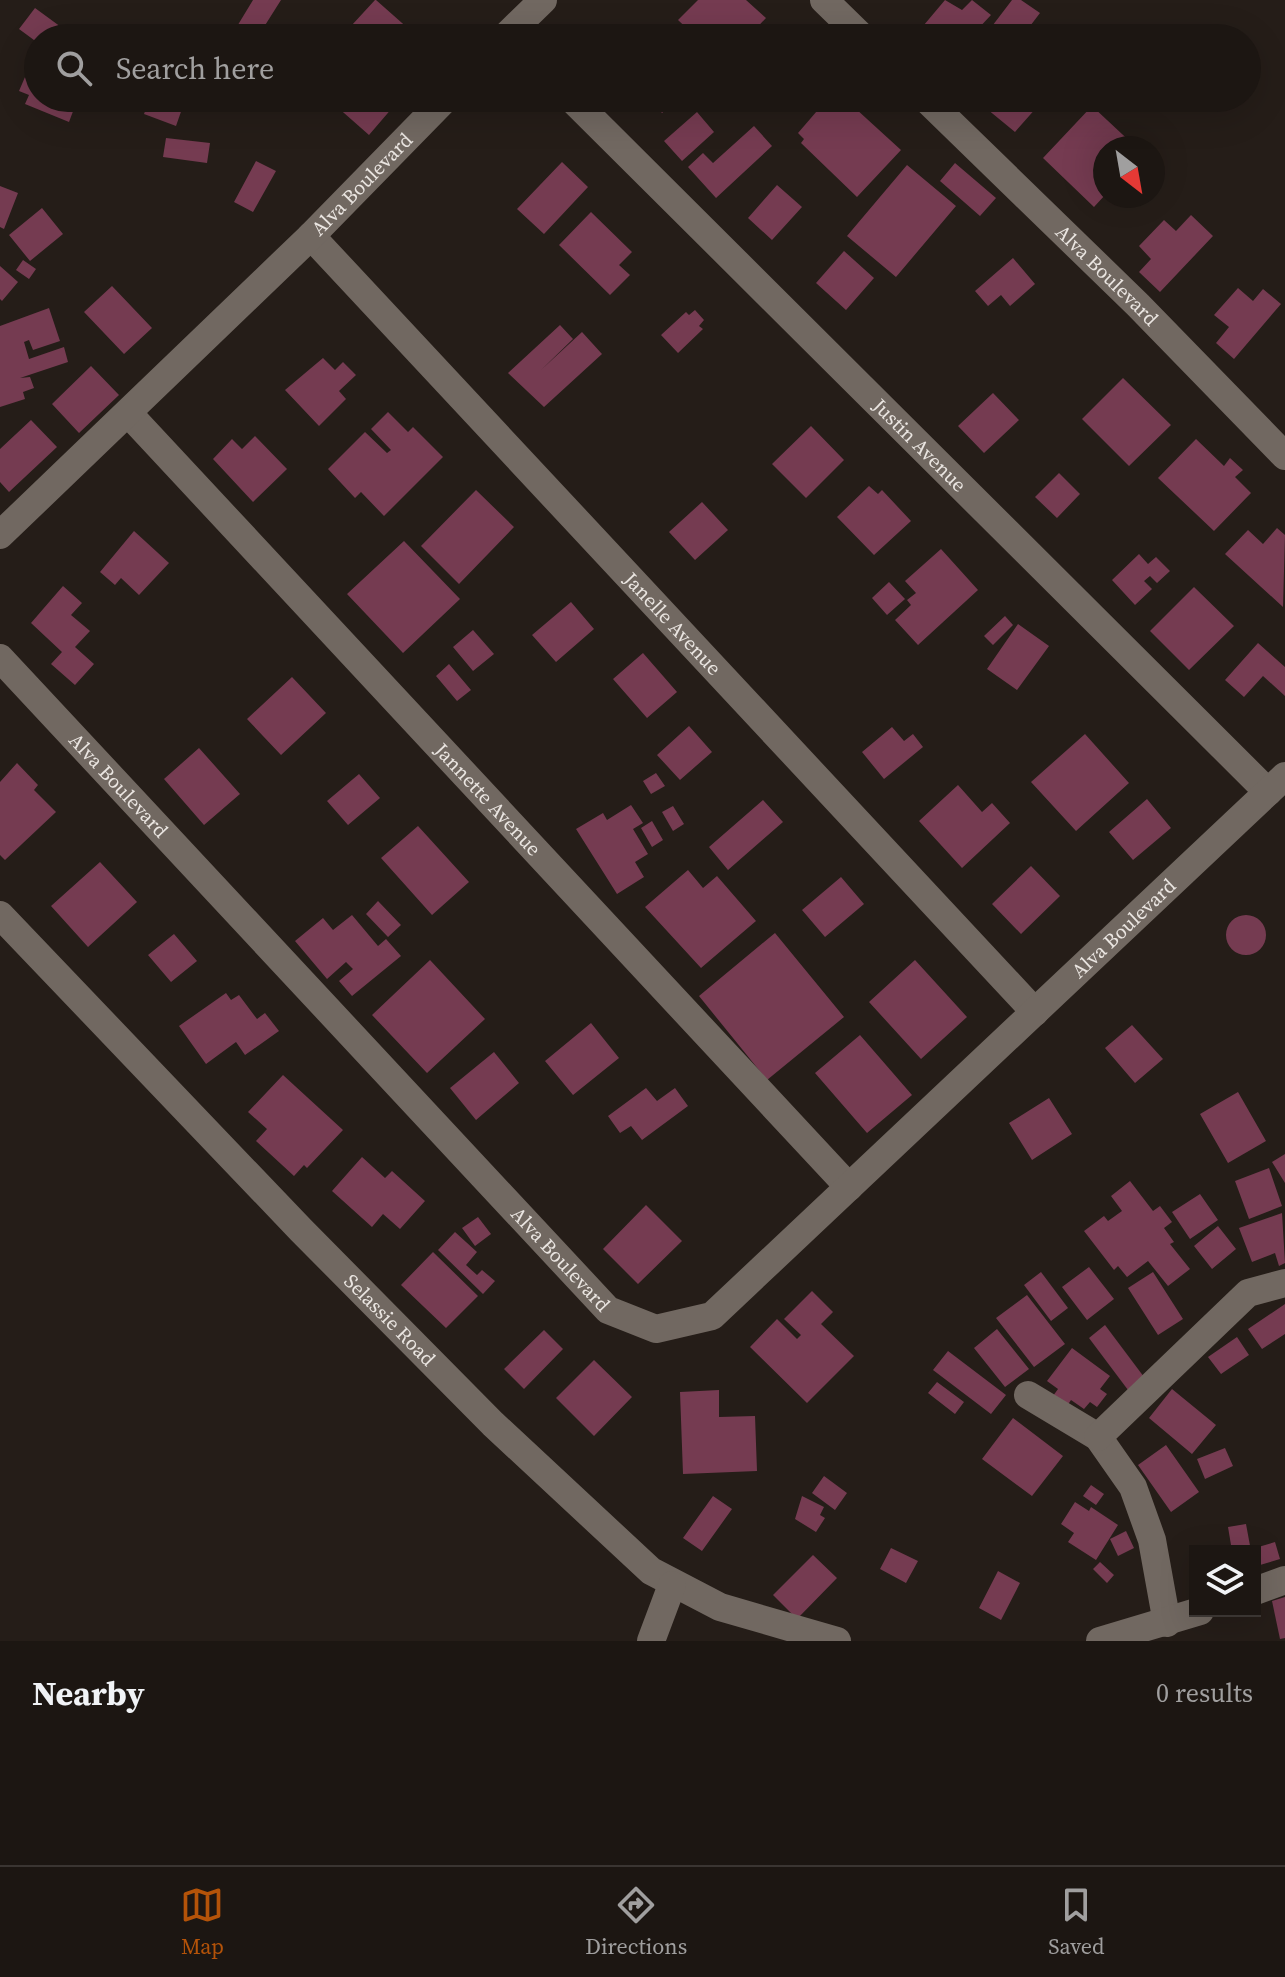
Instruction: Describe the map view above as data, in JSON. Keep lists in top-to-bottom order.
{
  "streets": {
    "street": [
      "Alva Boulevard",
      "Justin Avenue",
      "Janelle Avenue",
      "Jannette Avenue",
      "Selassie Road"
    ]
  },
  "crossings": [
    ["Alva Boulevard", "Justin Avenue"],
    ["Alva Boulevard", "Janelle Avenue"],
    ["Alva Boulevard", "Jannette Avenue"]
  ],
  "north": "bottom right",
  "page": {
    "search": "Search here",
    "heading": ["Nearby", "0 results"],
    "nav": ["Map", "Directions", "Saved"]
  }
}
